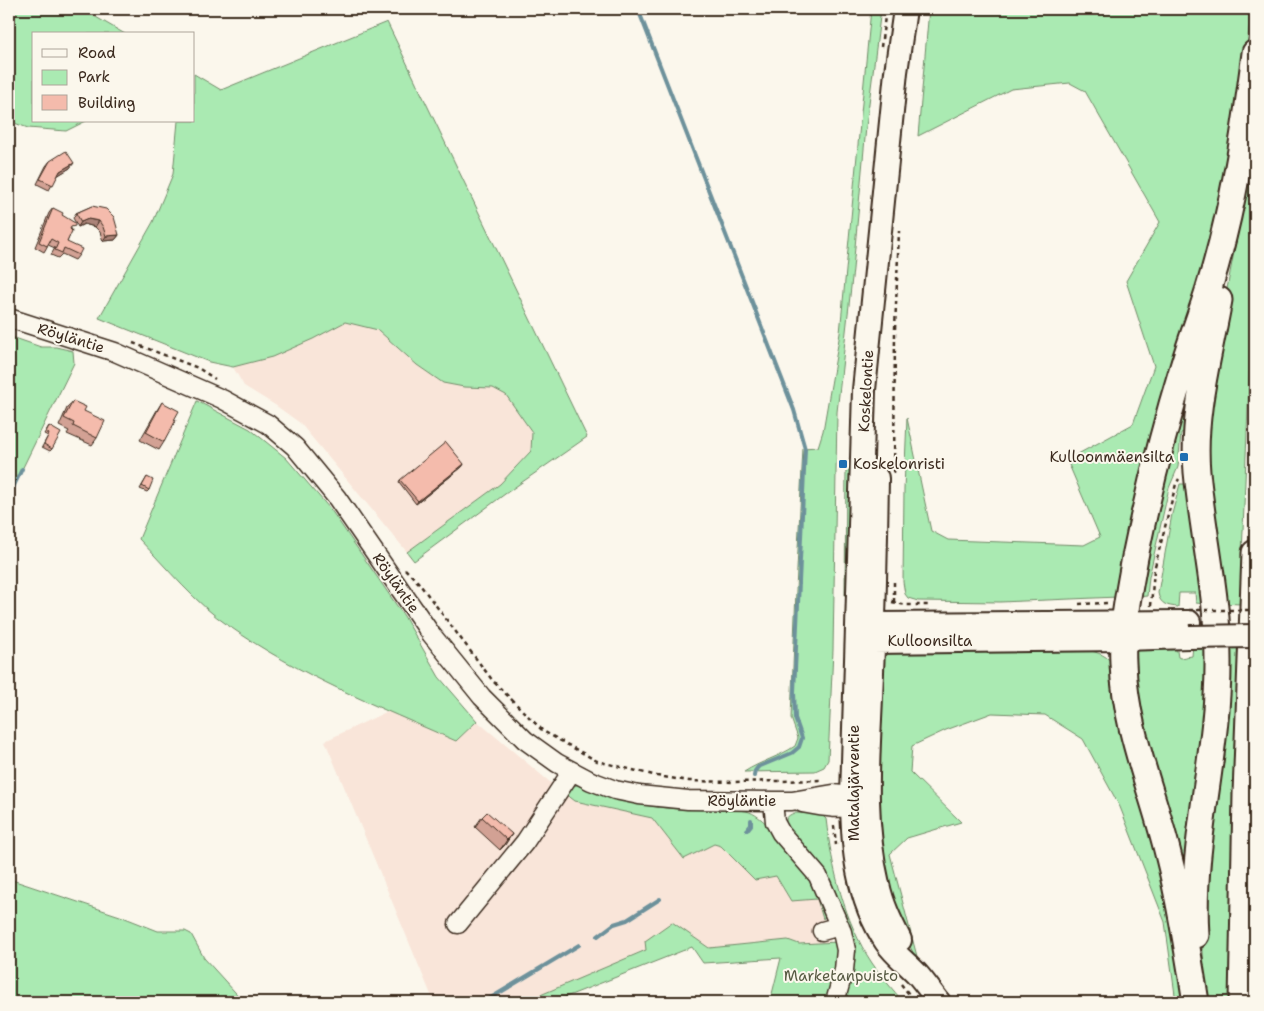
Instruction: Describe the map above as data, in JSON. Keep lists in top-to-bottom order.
{
  "streets": {
    "main road": ["Koskelontie", "Kulloonsilta", "Matalajärventie"],
    "street": ["Röyläntie"]
  },
  "crossings": [
    ["Röyläntie", "Matalajärventie"],
    ["Koskelontie", "Kulloonsilta"],
    ["Koskelontie", "Matalajärventie"],
    ["Kulloonsilta", "Matalajärventie"]
  ],
  "parks": ["Marketanpuisto"],
  "places": {
    "transit": ["Kulloonmäensilta", "Koskelonristi"]
  },
  "legend": ["Road", "Park", "Building"]
}
